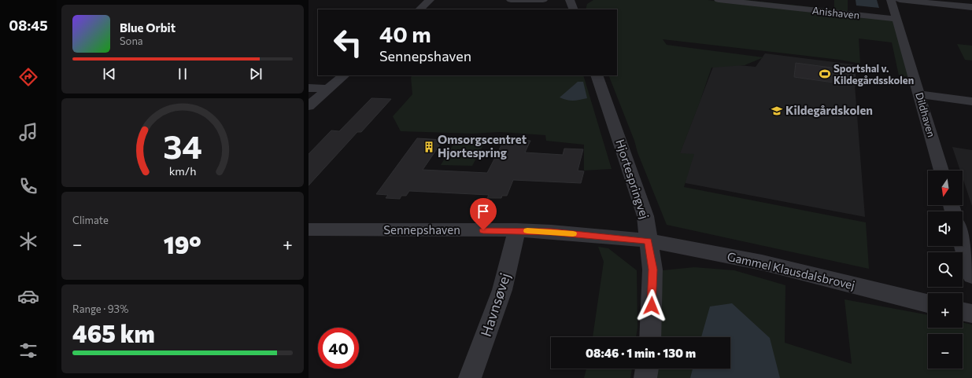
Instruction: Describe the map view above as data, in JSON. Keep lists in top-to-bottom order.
{
  "streets": {
    "street": [
      "Anishaven",
      "Dildhaven",
      "Hjortespringvej",
      "Sennepshaven",
      "Gammel Klausdalsbrovej",
      "Havnsøvej"
    ]
  },
  "crossings": [
    ["Anishaven", "Dildhaven"],
    ["Hjortespringvej", "Sennepshaven"],
    ["Hjortespringvej", "Gammel Klausdalsbrovej"],
    ["Sennepshaven", "Gammel Klausdalsbrovej"],
    ["Sennepshaven", "Havnsøvej"]
  ],
  "places": {
    "sports": ["Sportshal v. Kildegårdsskolen"],
    "school or university": ["Kildegårdskolen"],
    "building": ["Omsorgscentret Hjortespring"]
  },
  "north": "bottom",
  "page": {
    "tabs": "08:45",
    "turn": ["40 m", "Sennepshaven"],
    "song": ["Blue Orbit", "Sona"],
    "map_buttons": ["+", "−"],
    "tile": [
      "Climate",
      ["Range · 93%", "465 km"]
    ],
    "heat": ["−", "19°", "+"],
    "limit": "40",
    "trip": "08:46 · 1 min · 130 m",
    "gauge": ["34", "km/h"]
  }
}
